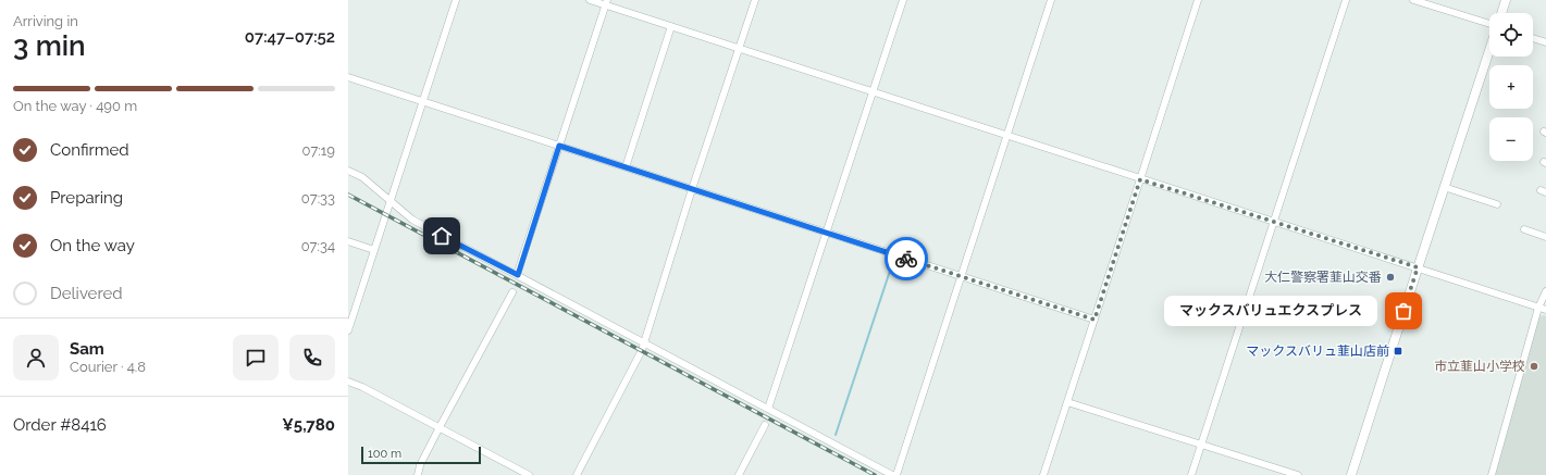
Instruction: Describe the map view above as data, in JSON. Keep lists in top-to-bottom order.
{
  "places": {
    "other": ["大仁警察署韮山交番", "マックスバリュエクスプレス", "市立韮山小学校"],
    "transit": ["マックスバリュ韮山店前"]
  },
  "scale_bar": "100 m",
  "page": {
    "heading": ["3 min", "Arriving in", "07:47–07:52"],
    "panel": [
      "Sam",
      "Courier · 4.8",
      "Order #8416",
      "¥5,780"
    ],
    "map_buttons": ["+", "−"],
    "bar": "On the way · 490 m",
    "list": [
      ["Confirmed", "07:19"],
      ["Preparing", "07:33"],
      ["On the way", "07:34"],
      "Delivered"
    ],
    "bubble": "マックスバリュエクスプレス",
    "scale": "100 m"
  }
}
